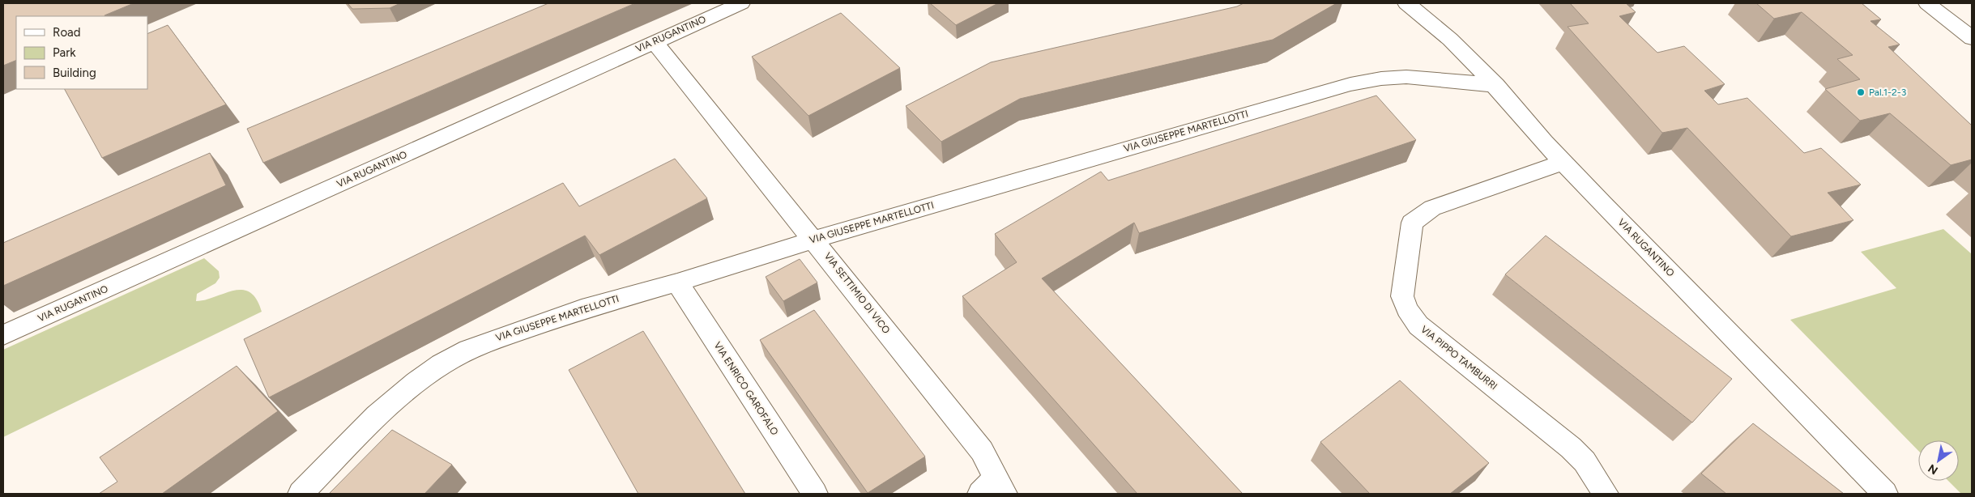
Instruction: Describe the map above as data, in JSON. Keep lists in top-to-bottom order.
{
  "streets": {
    "street": [
      "VIA RUGANTINO",
      "VIA GIUSEPPE MARTELLOTTI",
      "VIA SETTIMIO DI VICO",
      "VIA PIPPO TAMBURRI",
      "VIA ENRICO GAROFALO"
    ]
  },
  "crossings": [
    ["VIA RUGANTINO", "VIA GIUSEPPE MARTELLOTTI"],
    ["VIA RUGANTINO", "VIA SETTIMIO DI VICO"],
    ["VIA RUGANTINO", "VIA PIPPO TAMBURRI"],
    ["VIA GIUSEPPE MARTELLOTTI", "VIA SETTIMIO DI VICO"],
    ["VIA GIUSEPPE MARTELLOTTI", "VIA ENRICO GAROFALO"]
  ],
  "places": ["Pal.1-2-3"],
  "legend": ["Road", "Park", "Building"],
  "north": "bottom left"
}
